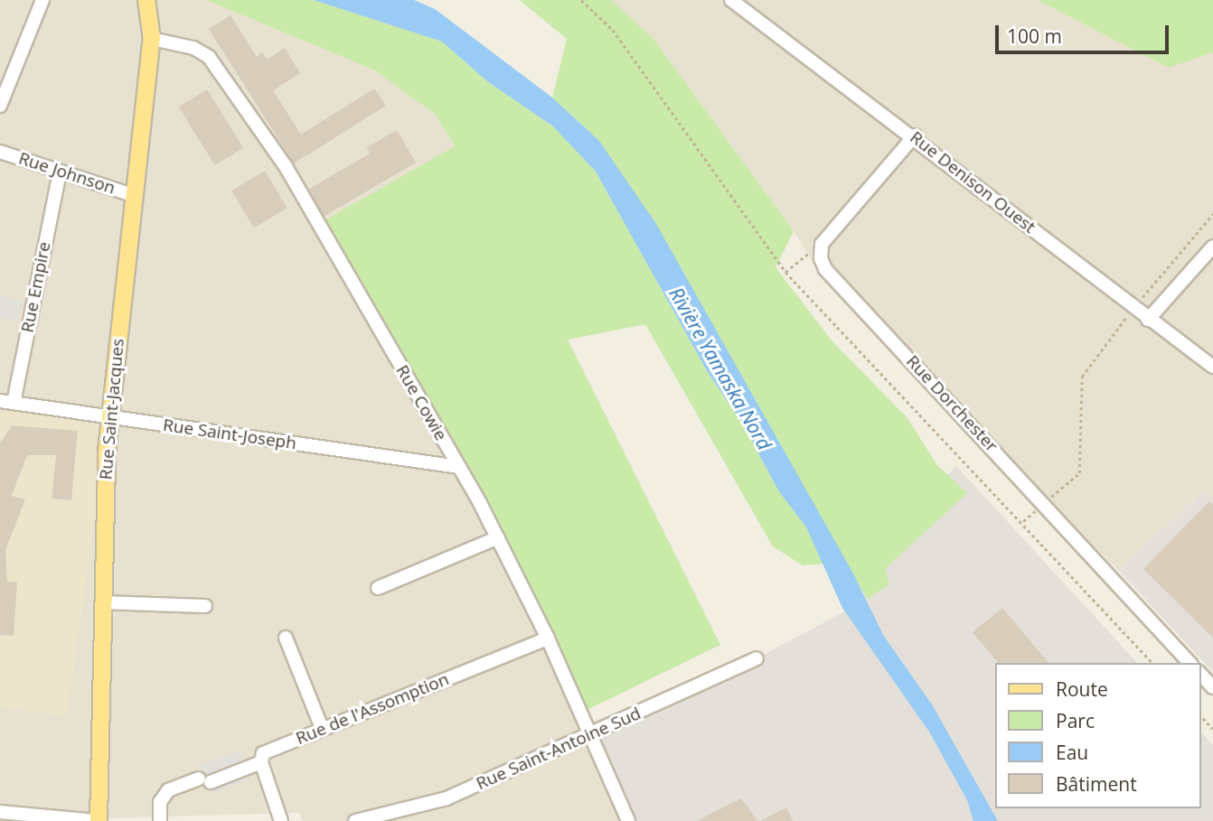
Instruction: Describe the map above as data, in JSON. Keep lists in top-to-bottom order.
{
  "streets": {
    "main road": ["Rue Saint-Jacques"],
    "street": [
      "Rue Johnson",
      "Rue Denison Ouest",
      "Rue Empire",
      "Rue Cowie",
      "Rue Dorchester",
      "Rue Saint-Joseph",
      "Rue de l'Assomption",
      "Rue Saint-Antoine Sud"
    ]
  },
  "crossings": [
    ["Rue Johnson", "Rue Empire"],
    ["Rue Johnson", "Rue Saint-Jacques"],
    ["Rue Empire", "Rue Saint-Joseph"],
    ["Rue Cowie", "Rue Saint-Jacques"],
    ["Rue Cowie", "Rue Saint-Joseph"],
    ["Rue Cowie", "Rue de l'Assomption"],
    ["Rue Cowie", "Rue Saint-Antoine Sud"],
    ["Rue Saint-Jacques", "Rue Saint-Joseph"]
  ],
  "water": ["Rivière Yamaska Nord"],
  "legend": [
    "Route",
    "Parc",
    "Eau",
    "Bâtiment"
  ],
  "scale_bar": "100 m"
}
